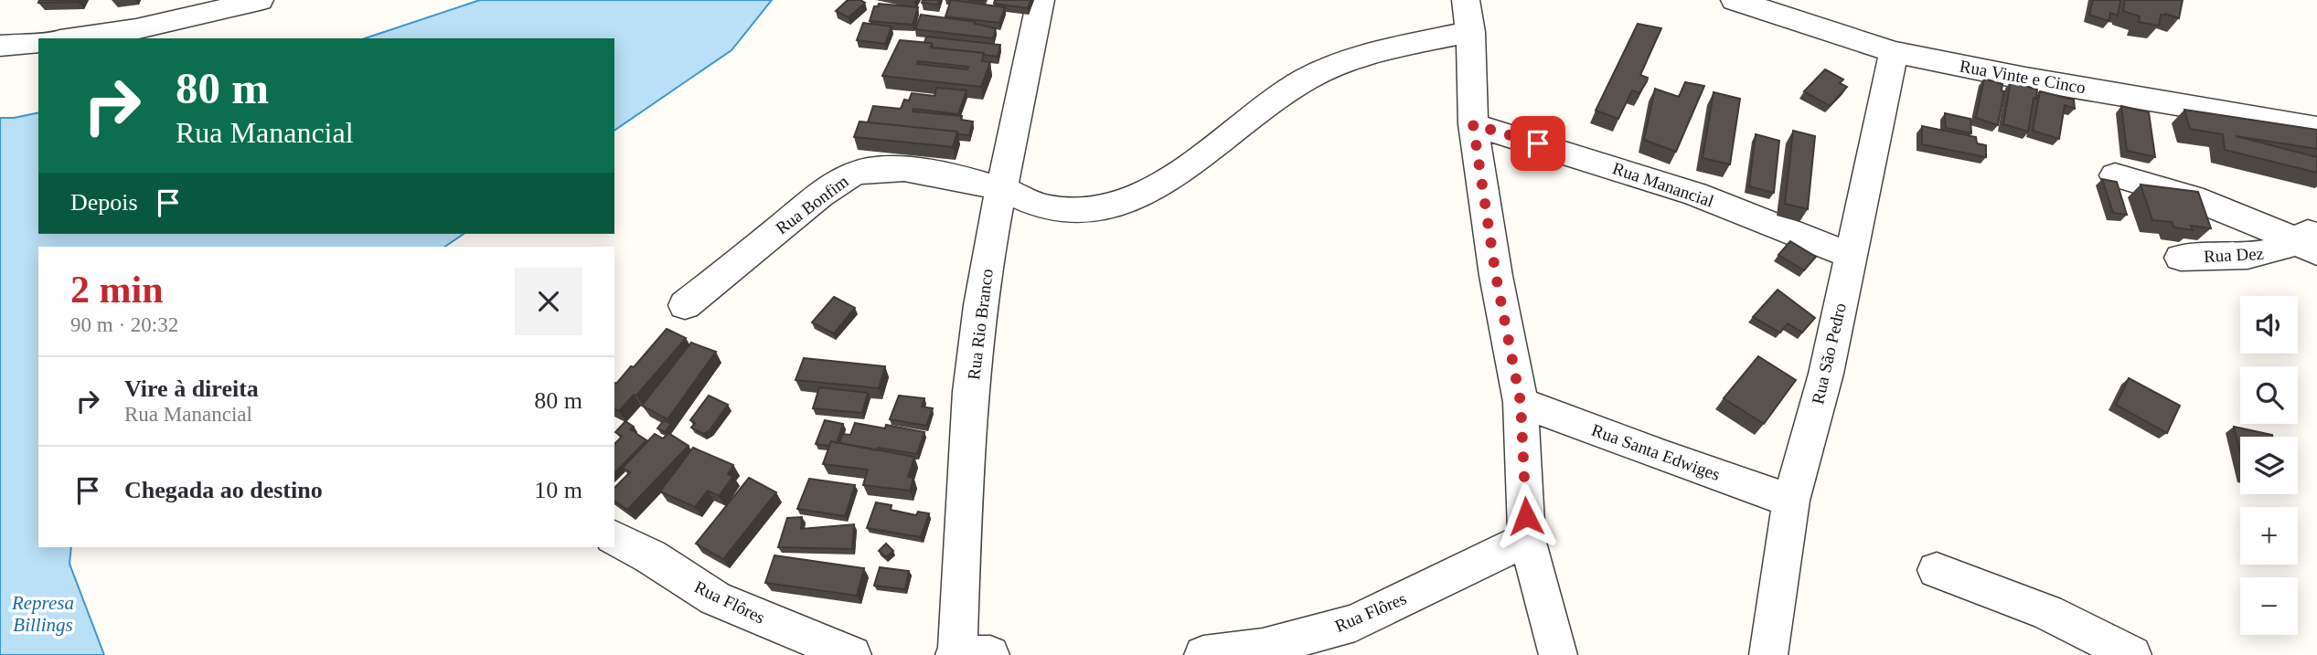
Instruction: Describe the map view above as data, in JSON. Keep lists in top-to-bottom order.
{
  "streets": {
    "street": [
      "Rua Vinte e Cinco",
      "Rua Manancial",
      "Rua Bonfim",
      "Rua Dez",
      "Rua Rio Branco",
      "Rua São Pedro",
      "Rua Santa Edwiges",
      "Rua Flôres"
    ]
  },
  "crossings": [
    ["Rua Vinte e Cinco", "Rua São Pedro"],
    ["Rua Manancial", "Rua São Pedro"],
    ["Rua Bonfim", "Rua Rio Branco"],
    ["Rua São Pedro", "Rua Santa Edwiges"]
  ],
  "water": ["Represa Billings"],
  "page": {
    "turn": ["80 m", "Rua Manancial"],
    "then": "Depois",
    "heading": ["2 min", "90 m · 20:32"],
    "map_buttons": ["+", "−"],
    "list": [
      {
        "name": "Vire à direita",
        "note": "Rua Manancial",
        "value": "80 m"
      },
      {
        "name": "Chegada ao destino",
        "value": "10 m"
      }
    ]
  }
}
